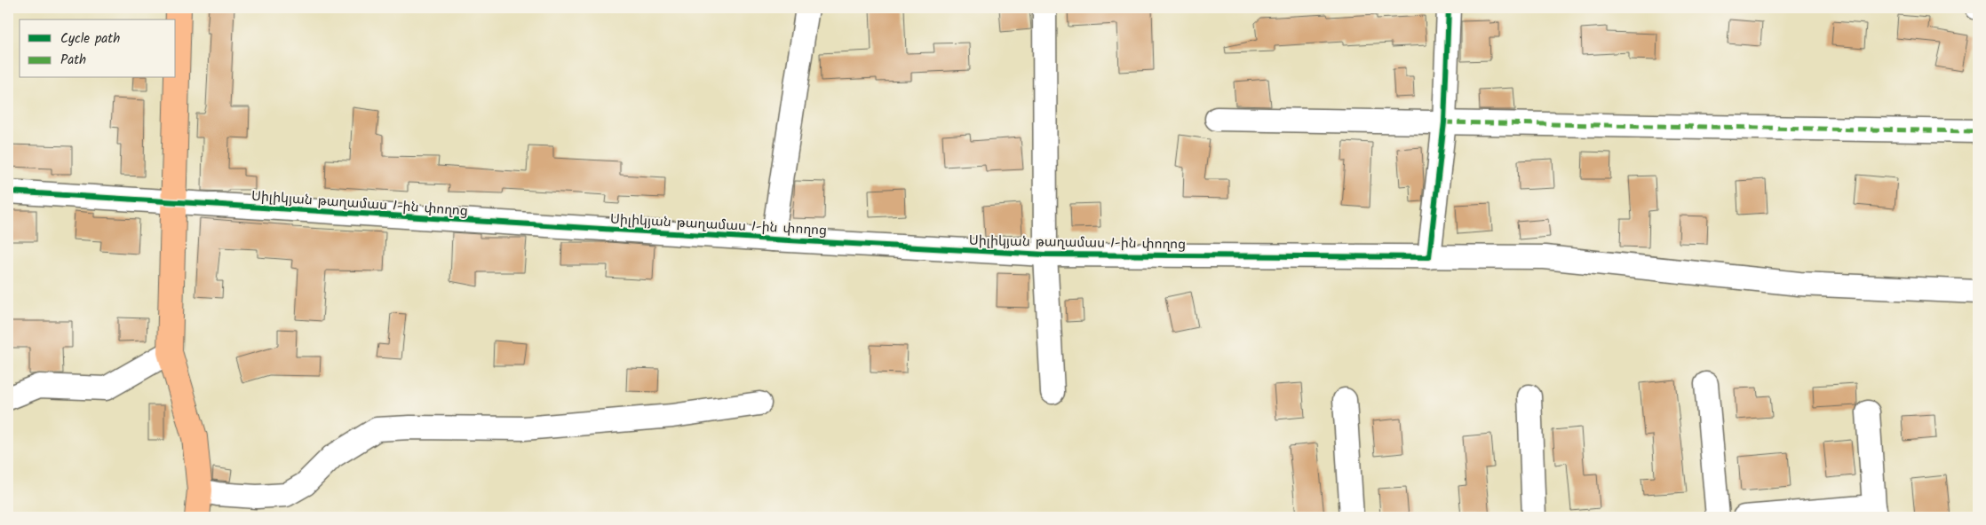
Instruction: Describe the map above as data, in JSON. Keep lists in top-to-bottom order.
{
  "streets": {
    "street": ["Սիլիկյան թաղամաս 1-ին փողոց"]
  },
  "legend": ["Cycle path", "Path"]
}
